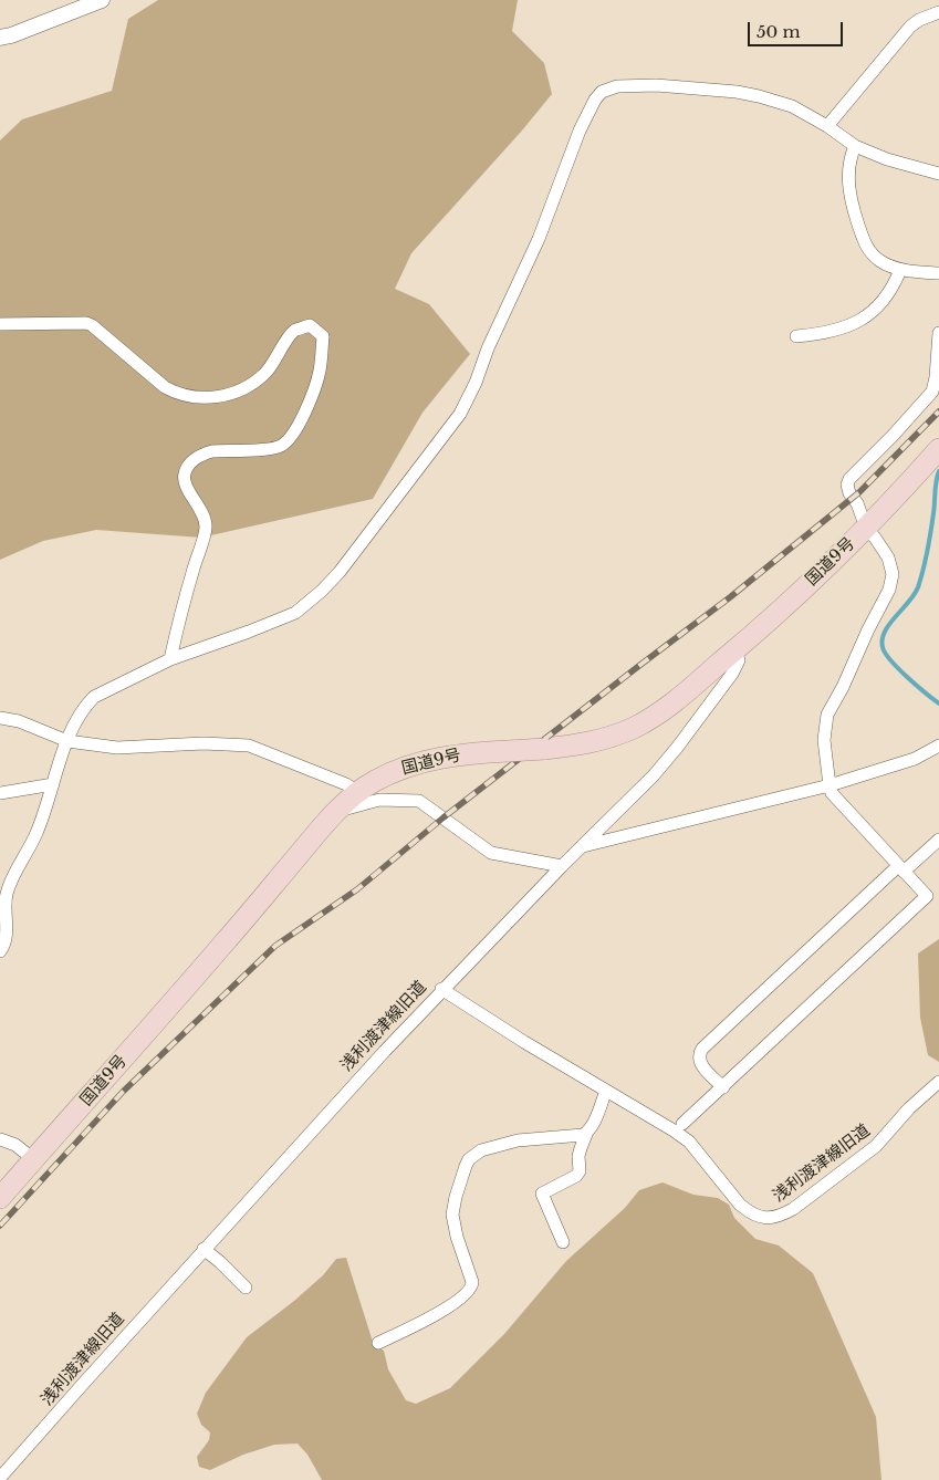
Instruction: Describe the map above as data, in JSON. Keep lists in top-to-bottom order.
{
  "streets": {
    "highway": ["国道9号"],
    "street": ["浅利渡津線旧道"]
  },
  "scale_bar": "50 m"
}
